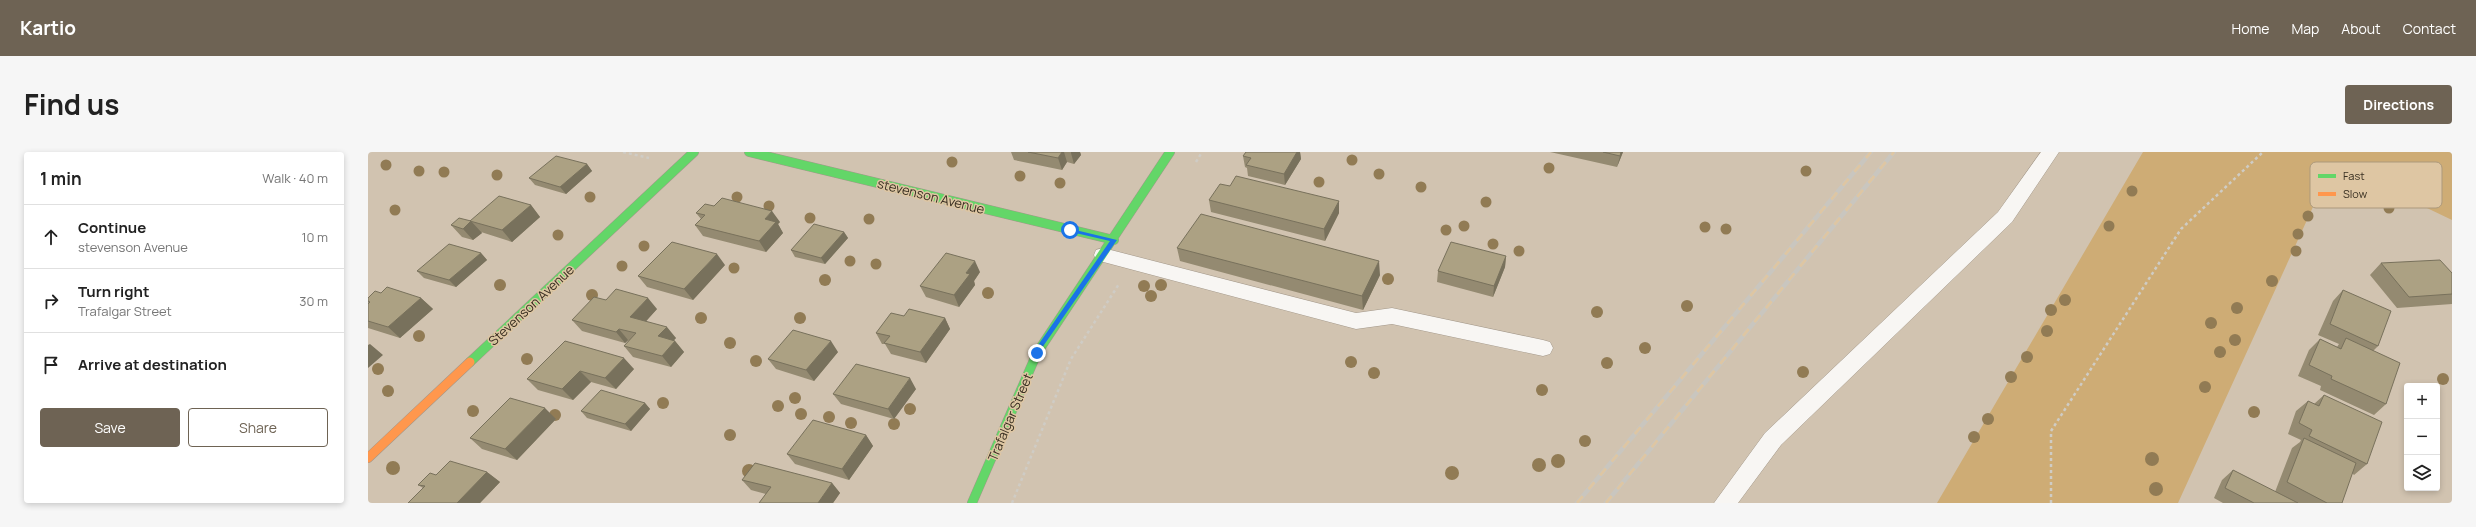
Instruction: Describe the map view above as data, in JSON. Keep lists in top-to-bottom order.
{
  "streets": {
    "street": ["stevenson Avenue", "Stevenson Avenue", "Trafalgar Street"]
  },
  "crossings": [
    ["stevenson Avenue", "Trafalgar Street"]
  ],
  "legend": ["Fast", "Slow"],
  "page": {
    "header": "Kartio",
    "nav": [
      "Home",
      "Map",
      "About",
      "Contact"
    ],
    "title": "Find us",
    "buttons": [
      "Directions",
      ["Save", "Share"]
    ],
    "heading": ["1 min", "Walk · 40 m"],
    "list": [
      ["Continue", "stevenson Avenue", "10 m"],
      ["Turn right", "Trafalgar Street", "30 m"],
      "Arrive at destination"
    ],
    "map_buttons": ["+", "−"]
  }
}
